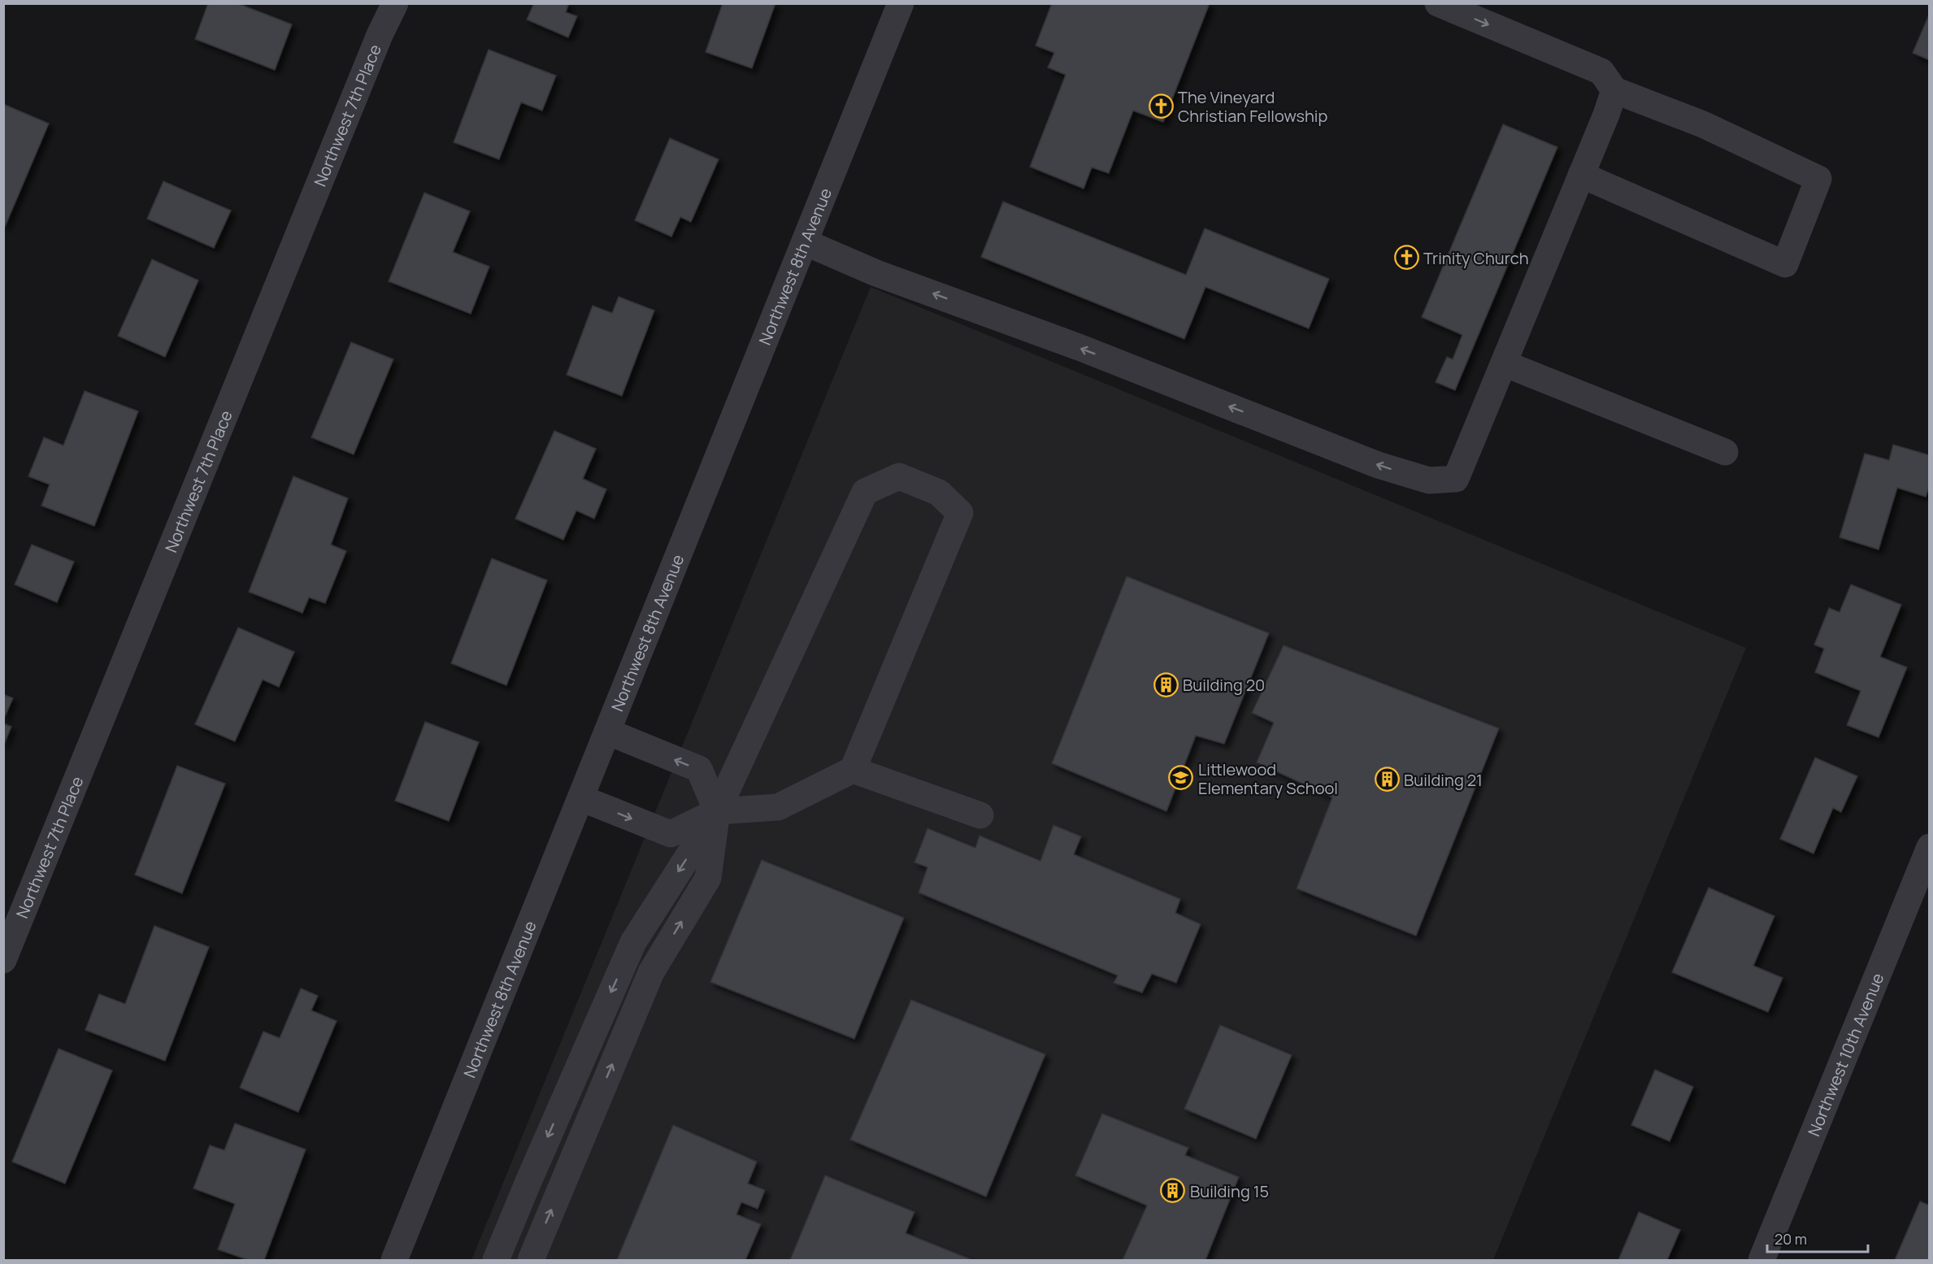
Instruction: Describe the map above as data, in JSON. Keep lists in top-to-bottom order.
{
  "streets": {
    "street": ["Northwest 7th Place", "Northwest 8th Avenue", "Northwest 10th Avenue"]
  },
  "places": {
    "church": ["The Vineyard Christian Fellowship", "Trinity Church"],
    "building": ["Building 20", "Building 21", "Building 15"],
    "school or university": ["Littlewood Elementary School"]
  },
  "scale_bar": "20 m"
}
